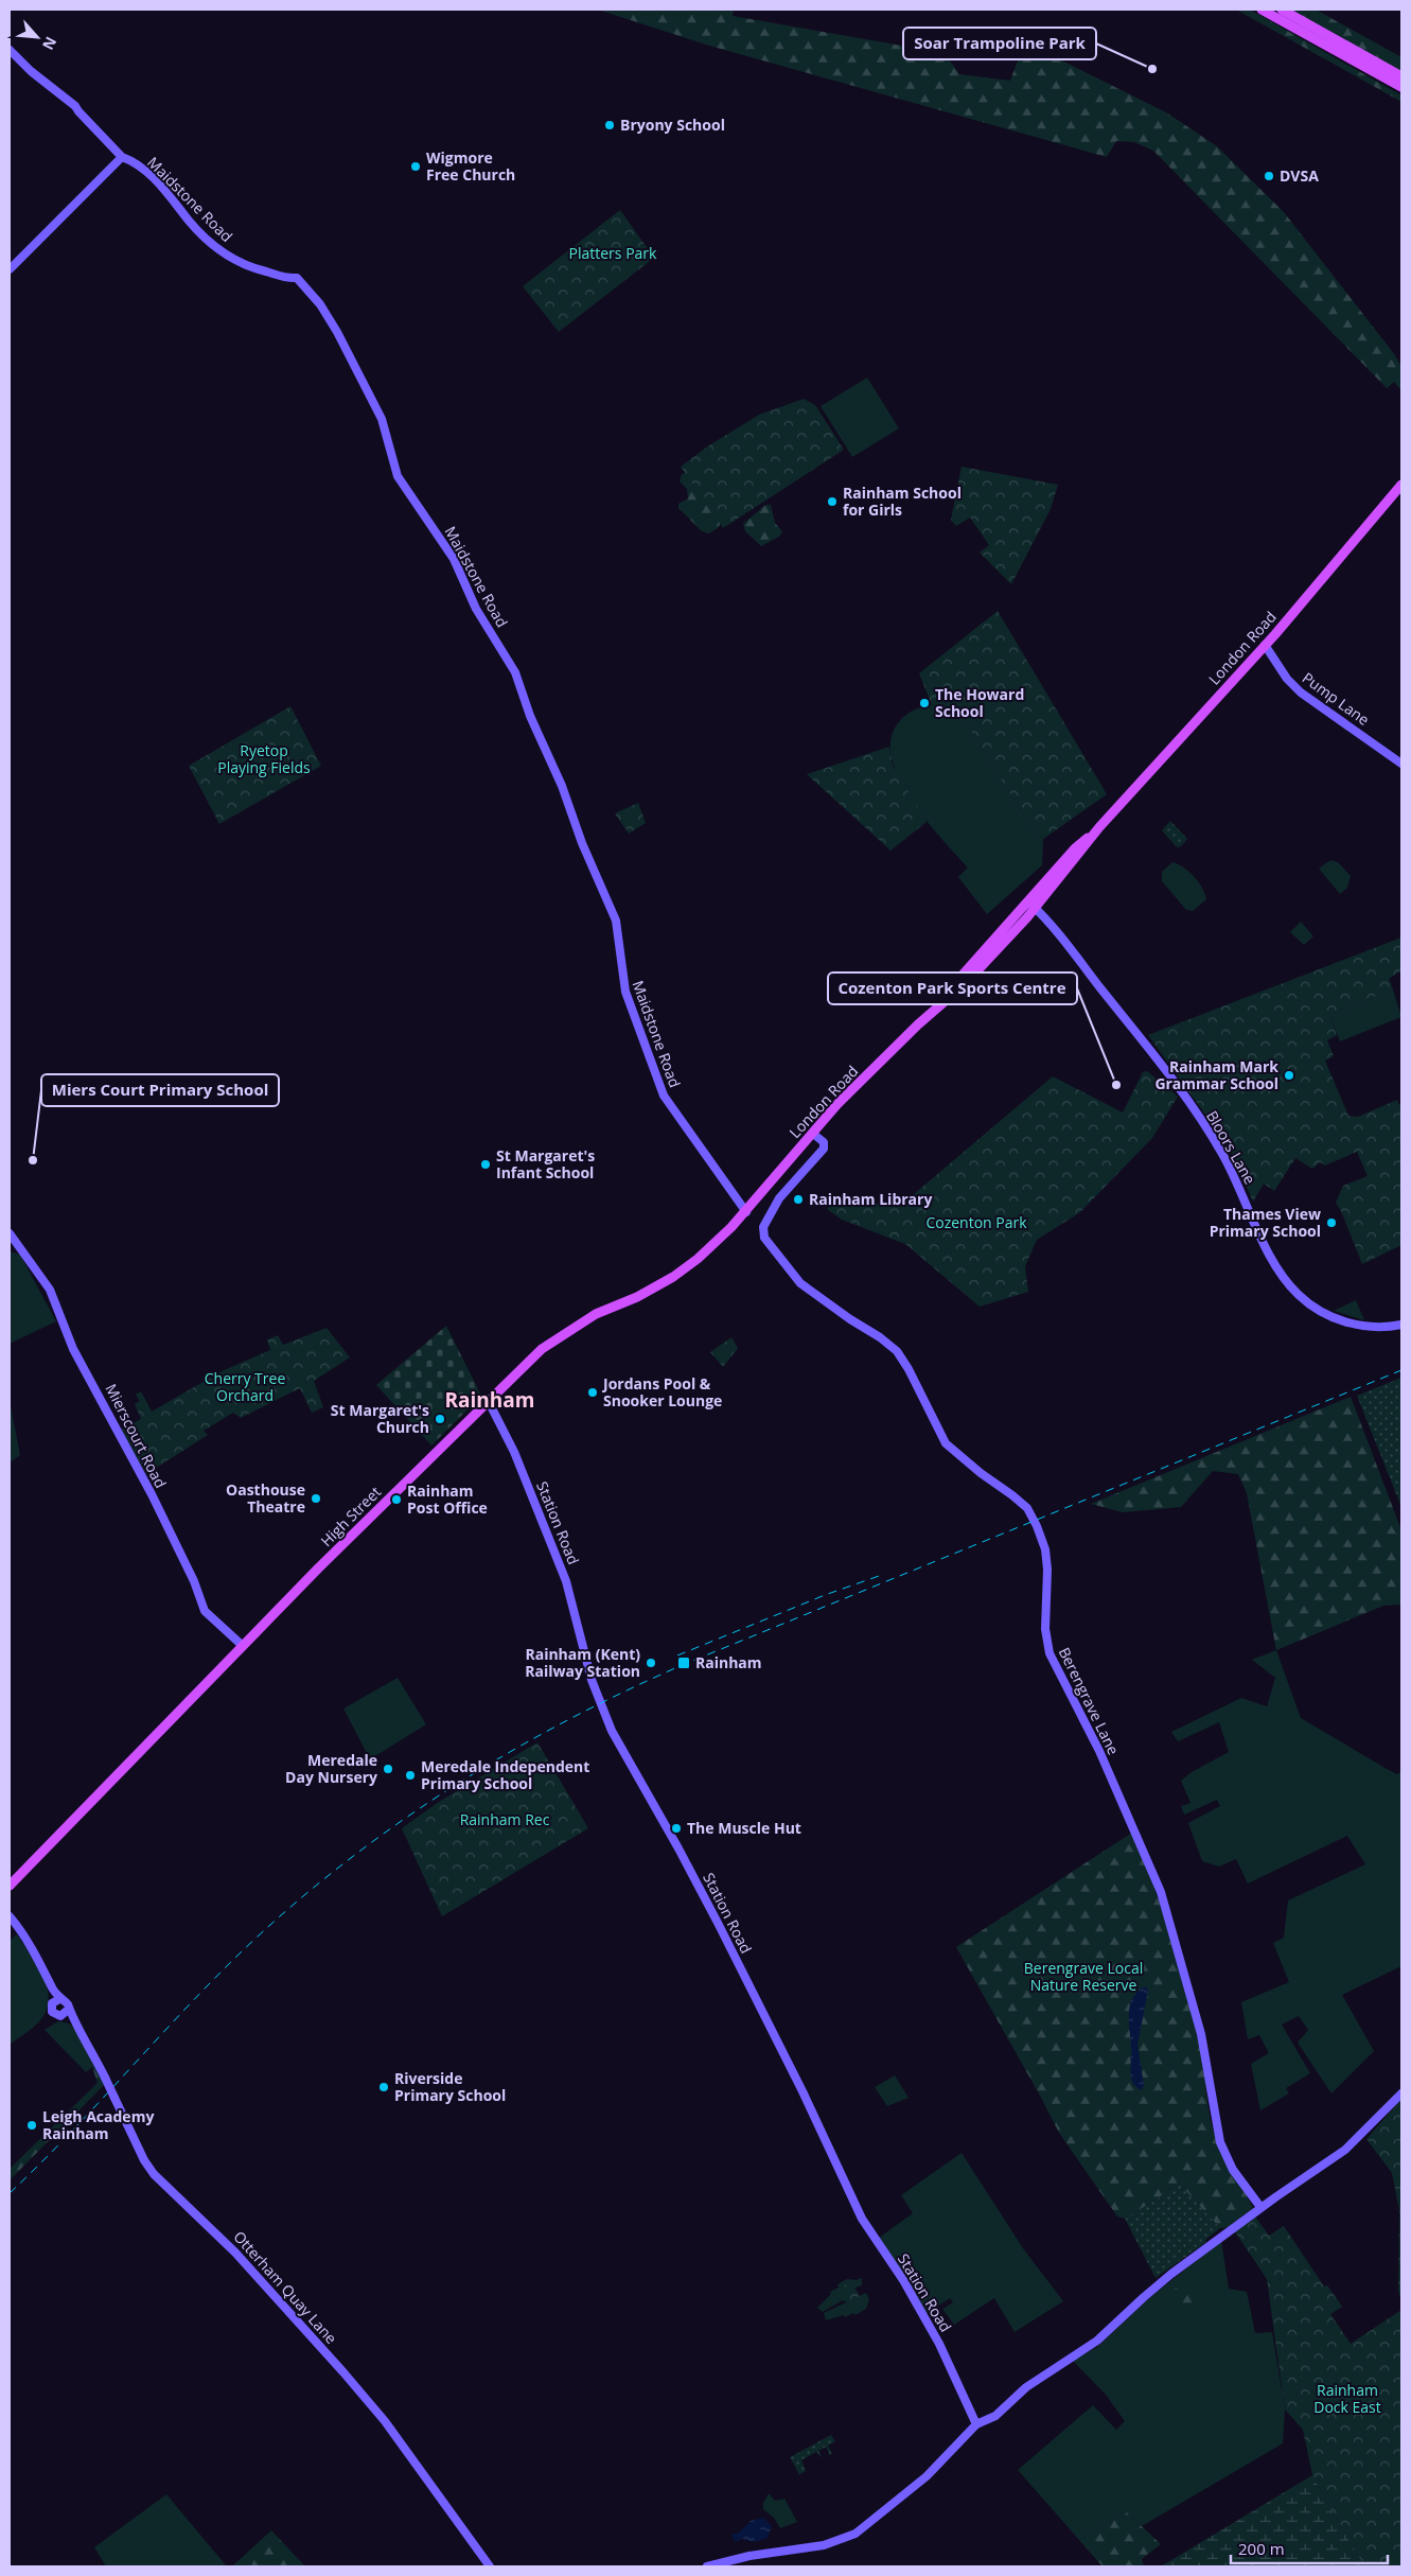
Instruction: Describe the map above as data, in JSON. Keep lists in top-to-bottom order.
{
  "streets": {
    "main road": ["London Road", "High Street"],
    "street": [
      "Maidstone Road",
      "Pump Lane",
      "Bloors Lane",
      "Mierscourt Road",
      "Station Road",
      "Berengrave Lane",
      "Otterham Quay Lane"
    ]
  },
  "crossings": [
    ["Maidstone Road", "London Road"],
    ["Maidstone Road", "High Street"],
    ["London Road", "Pump Lane"],
    ["London Road", "Bloors Lane"],
    ["London Road", "High Street"],
    ["London Road", "Berengrave Lane"],
    ["Mierscourt Road", "High Street"],
    ["High Street", "Station Road"]
  ],
  "districts": ["Rainham"],
  "parks": [
    "Platters Park",
    "Ryetop Playing Fields",
    "Cozenton Park",
    "Cherry Tree Orchard",
    "Rainham Rec",
    "Berengrave Local Nature Reserve",
    "Rainham Dock East"
  ],
  "places": {
    "other": [
      "Soar Trampoline Park",
      "Bryony School",
      "Wigmore Free Church",
      "DVSA",
      "Rainham School for Girls",
      "The Howard School",
      "Rainham Mark Grammar School",
      "Cozenton Park Sports Centre",
      "Miers Court Primary School",
      "St Margaret's Infant School",
      "Rainham Library",
      "Thames View Primary School",
      "Jordans Pool & Snooker Lounge",
      "St Margaret's Church",
      "Oasthouse Theatre",
      "Rainham Post Office",
      "Rainham (Kent) Railway Station",
      "Meredale Day Nursery",
      "Meredale Independent Primary School",
      "The Muscle Hut",
      "Riverside Primary School",
      "Leigh Academy Rainham"
    ],
    "transit": ["Rainham"]
  },
  "scale_bar": "200 m",
  "north": "bottom right"
}
